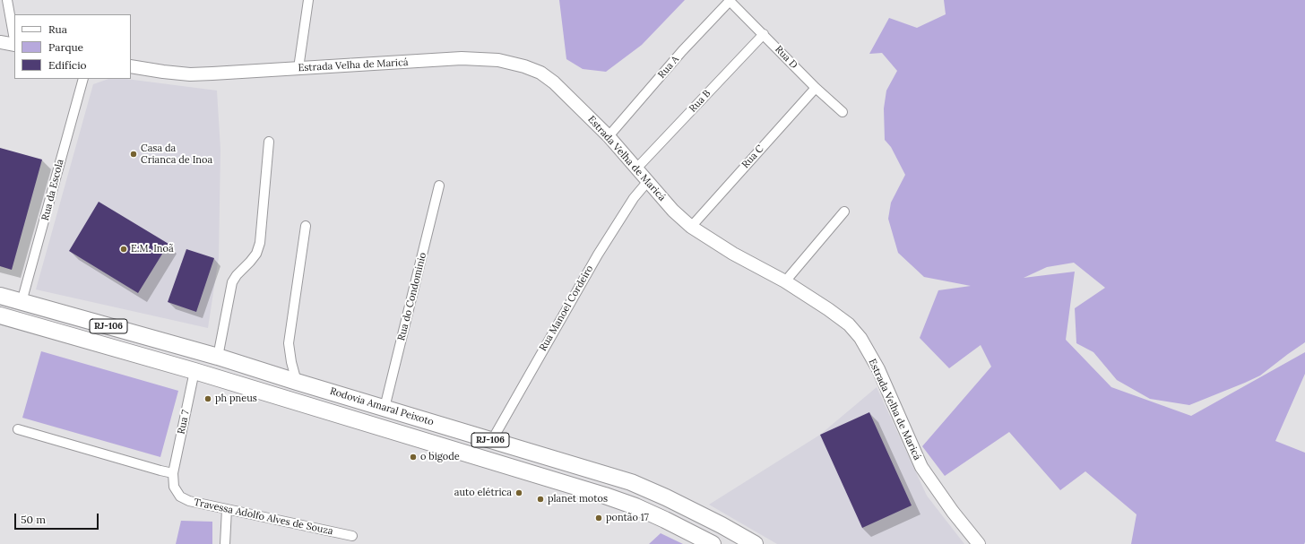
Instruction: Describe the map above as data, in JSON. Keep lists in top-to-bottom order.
{
  "streets": {
    "highway": ["RJ-106", "Rodovia Amaral Peixoto"],
    "street": [
      "Rua D",
      "Estrada Velha de Maricá",
      "Rua A",
      "Rua B",
      "Rua C",
      "Rua da Escola",
      "Rua do Condominio",
      "Rua Manoel Cordeiro",
      "Rua 7",
      "Travessa Adolfo Alves de Souza"
    ]
  },
  "crossings": [
    ["Rua D", "Rua A"],
    ["Rua D", "Rua B"],
    ["Rua D", "Rua C"],
    ["Estrada Velha de Maricá", "Rua A"],
    ["Estrada Velha de Maricá", "Rua B"],
    ["Estrada Velha de Maricá", "Rua C"],
    ["Estrada Velha de Maricá", "Rua Manoel Cordeiro"],
    ["Rua da Escola", "Rodovia Amaral Peixoto"],
    ["Rua do Condominio", "Rodovia Amaral Peixoto"],
    ["Rua Manoel Cordeiro", "Rodovia Amaral Peixoto"],
    ["Rodovia Amaral Peixoto", "Rua 7"],
    ["Rua 7", "Travessa Adolfo Alves de Souza"]
  ],
  "places": [
    "Casa da Crianca de Inoa",
    "E.M. Inoã",
    "ph pneus",
    "o bigode",
    "auto elétrica",
    "planet motos",
    "pontão 17"
  ],
  "legend": ["Rua", "Parque", "Edifício"],
  "scale_bar": "50 m"
}
